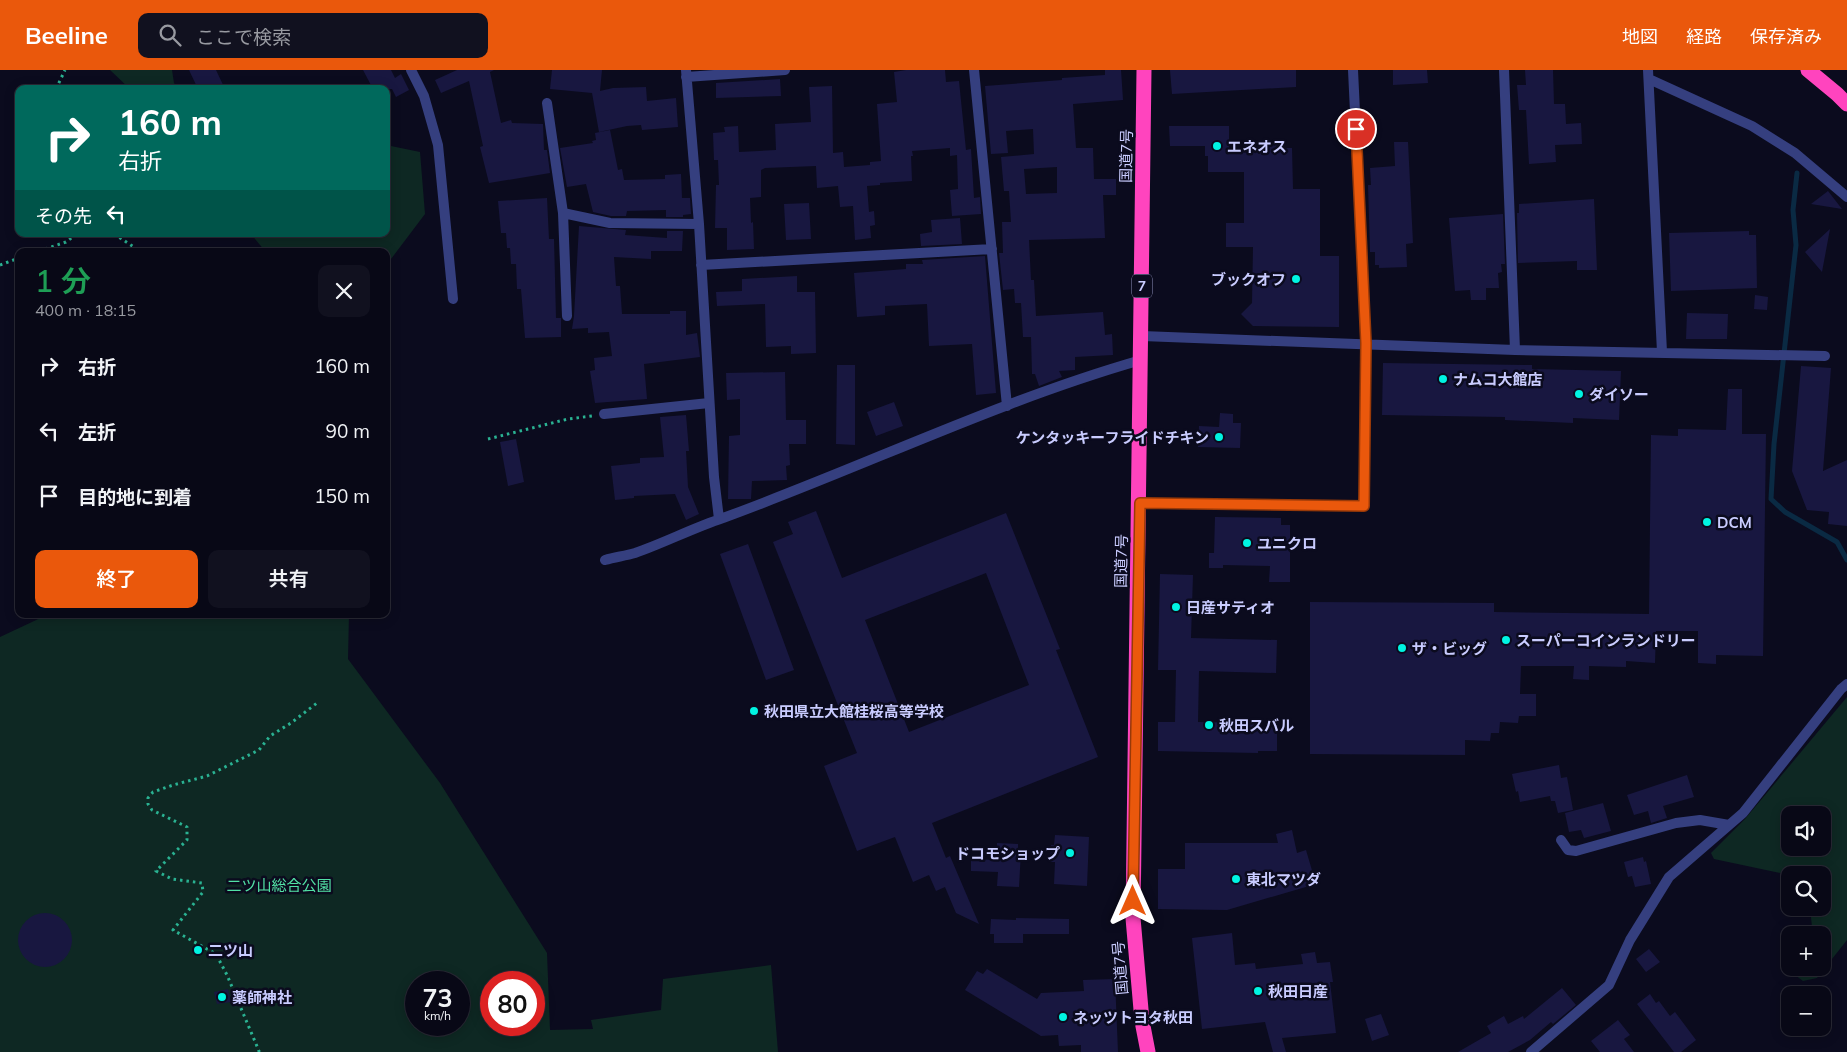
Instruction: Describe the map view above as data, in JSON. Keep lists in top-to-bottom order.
{
  "streets": {
    "highway": ["国道7号", "7"]
  },
  "parks": ["二ツ山総合公園"],
  "places": [
    "エネオス",
    "ブックオフ",
    "ナムコ大館店",
    "ダイソー",
    "ケンタッキーフライドチキン",
    "DCM",
    "ユニクロ",
    "日産サティオ",
    "スーパーコインランドリー",
    "ザ・ビッグ",
    "秋田県立大館桂桜高等学校",
    "秋田スバル",
    "ドコモショップ",
    "東北マツダ",
    "二ツ山",
    "秋田日産",
    "薬師神社",
    "ネッツトヨタ秋田"
  ],
  "page": {
    "header": "Beeline",
    "search": "ここで検索",
    "nav": ["地図", "経路", "保存済み"],
    "turn": ["160 m", "右折"],
    "then": "その先",
    "heading": ["1 分", "400 m · 18:15"],
    "list": [
      {
        "name": "右折",
        "value": "160 m"
      },
      {
        "name": "左折",
        "value": "90 m"
      },
      {
        "name": "目的地に到着",
        "value": "150 m"
      }
    ],
    "buttons": ["終了", "共有"],
    "map_buttons": ["+", "−"],
    "speed": "73 km/h",
    "limit": "80"
  }
}
